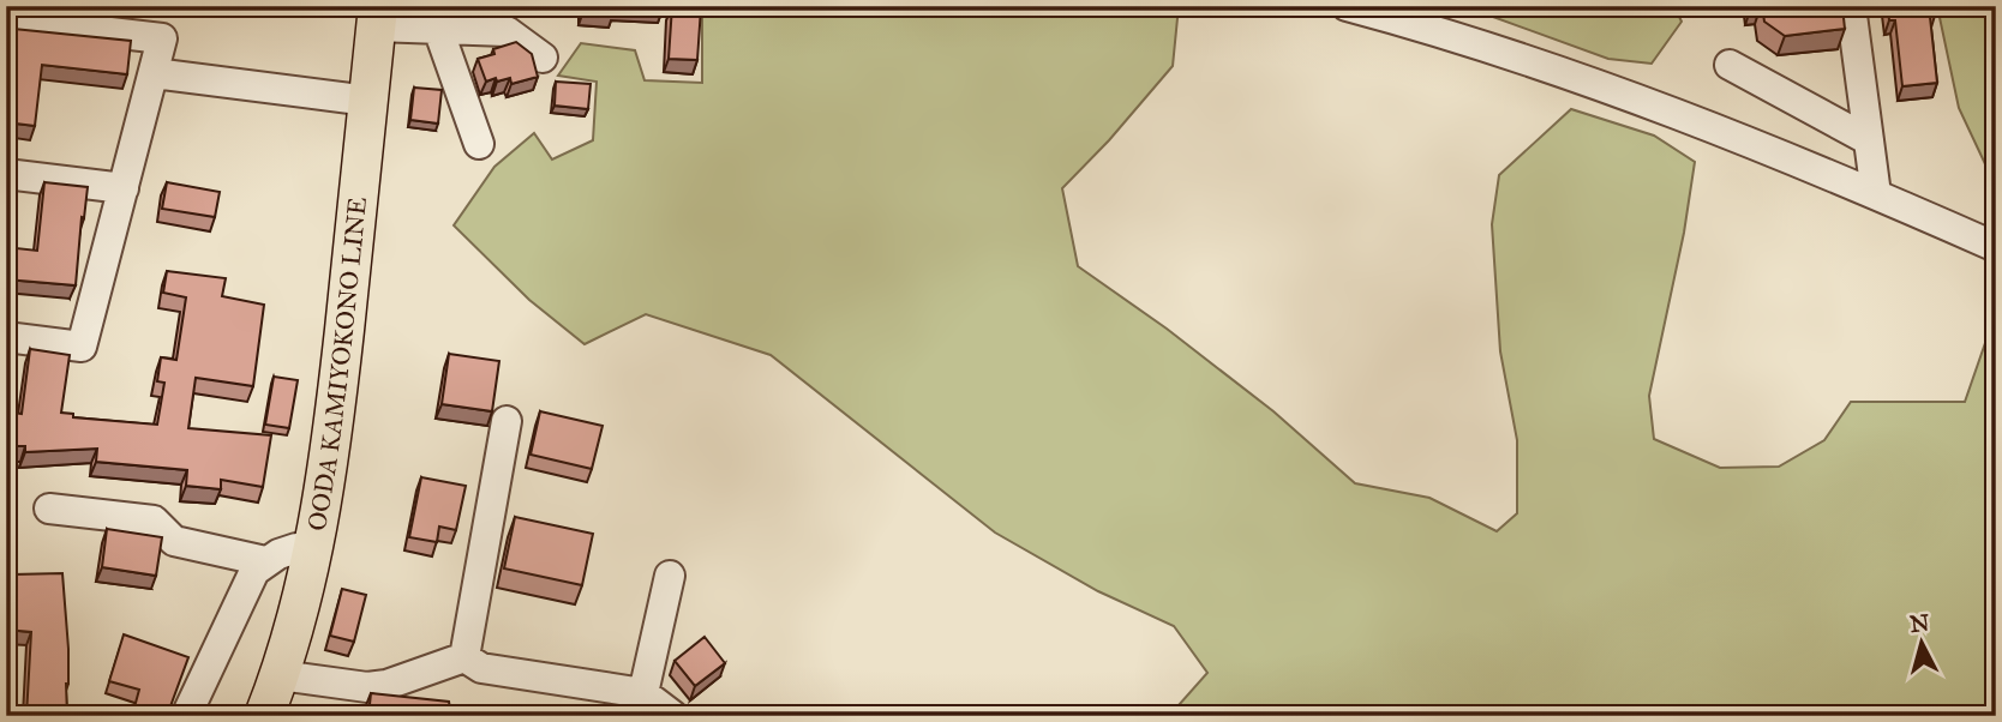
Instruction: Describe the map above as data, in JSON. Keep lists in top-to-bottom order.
{
  "streets": {
    "main road": ["OODA KAMIYOKONO LINE"]
  },
  "north": "top"
}
